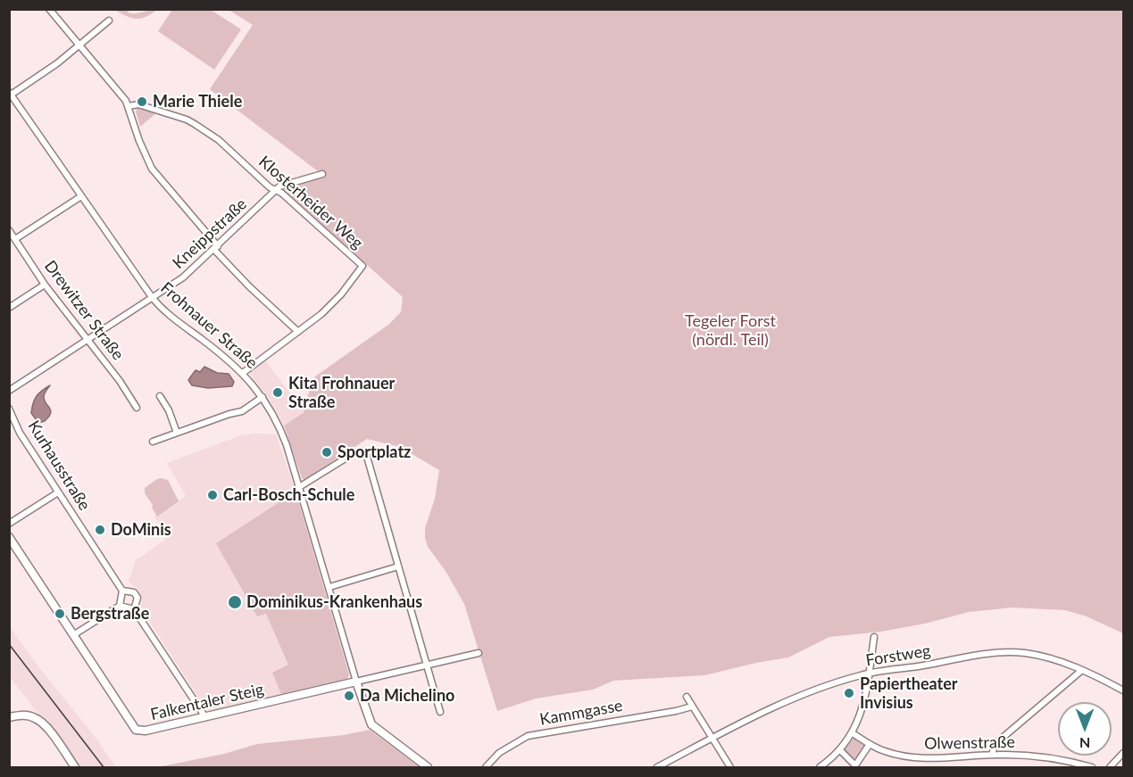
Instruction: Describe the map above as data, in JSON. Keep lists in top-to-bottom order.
{
  "streets": {
    "street": [
      "Klosterheider Weg",
      "Kneippstraße",
      "Drewitzer Straße",
      "Frohnauer Straße",
      "Kurhausstraße",
      "Forstweg",
      "Falkentaler Steig",
      "Kammgasse",
      "Olwenstraße"
    ]
  },
  "crossings": [
    ["Klosterheider Weg", "Kneippstraße"],
    ["Klosterheider Weg", "Frohnauer Straße"],
    ["Kneippstraße", "Drewitzer Straße"],
    ["Kneippstraße", "Frohnauer Straße"],
    ["Frohnauer Straße", "Falkentaler Steig"],
    ["Kurhausstraße", "Falkentaler Steig"]
  ],
  "parks": ["Tegeler Forst (nördl. Teil)"],
  "places": [
    "Marie Thiele",
    "Kita Frohnauer Straße",
    "Sportplatz",
    "Carl-Bosch-Schule",
    "DoMinis",
    "Dominikus-Krankenhaus",
    "Bergstraße",
    "Papiertheater Invisius",
    "Da Michelino"
  ],
  "north": "bottom"
}
